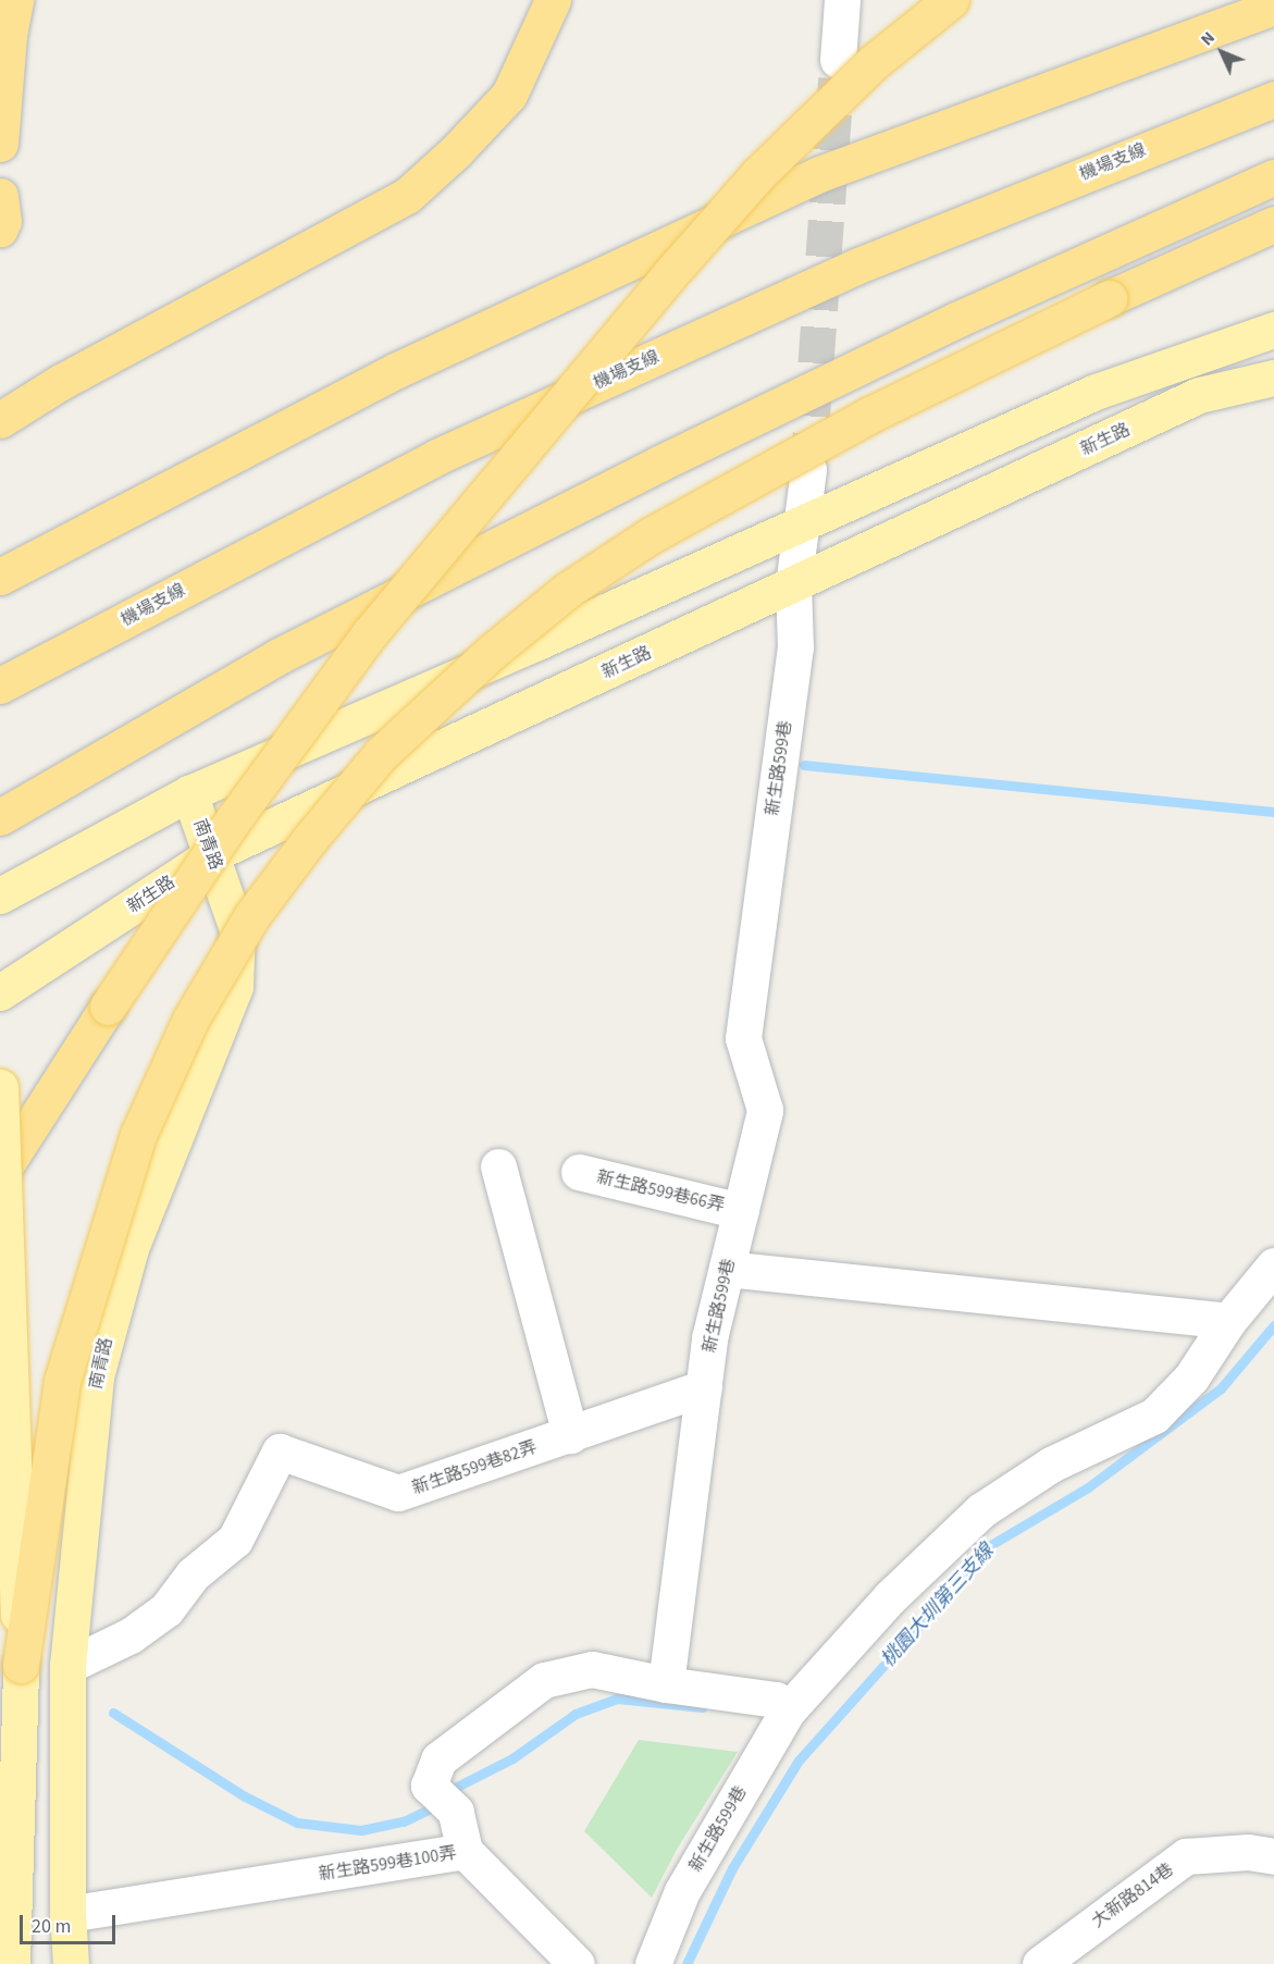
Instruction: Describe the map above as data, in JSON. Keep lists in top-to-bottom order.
{
  "streets": {
    "highway": ["機場支線"],
    "main road": ["新生路", "南青路"],
    "street": [
      "新生路599巷",
      "新生路599巷66弄",
      "新生路599巷82弄",
      "新生路599巷100弄",
      "大新路814巷"
    ]
  },
  "crossings": [
    ["新生路", "新生路599巷"],
    ["新生路", "南青路"],
    ["新生路599巷", "新生路599巷66弄"],
    ["新生路599巷", "新生路599巷82弄"],
    ["新生路599巷", "新生路599巷100弄"],
    ["南青路", "新生路599巷82弄"],
    ["南青路", "新生路599巷100弄"]
  ],
  "water": ["桃園大圳第三支線"],
  "scale_bar": "20 m",
  "north": "top left"
}
